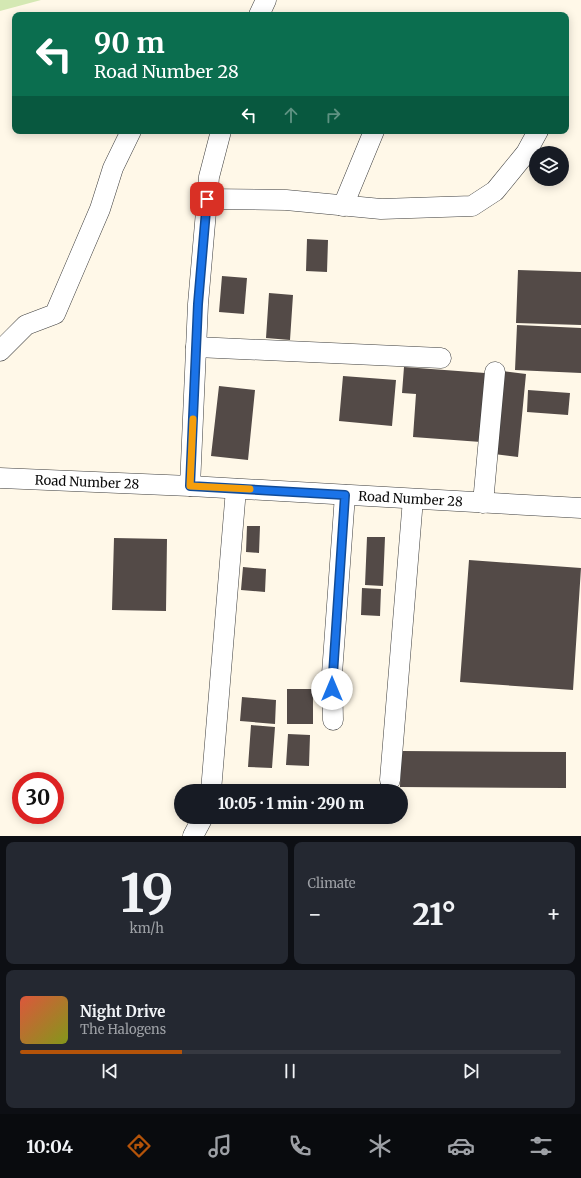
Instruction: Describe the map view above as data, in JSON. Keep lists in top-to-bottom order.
{
  "streets": {
    "street": ["Road Number 28"]
  },
  "page": {
    "turn": ["90 m", "Road Number 28"],
    "limit": "30",
    "trip": "10:05 · 1 min · 290 m",
    "tile": [
      ["19", "km/h"],
      "Climate"
    ],
    "heat": ["−", "21°", "+"],
    "song": ["Night Drive", "The Halogens"],
    "tabs": "10:04"
  }
}
